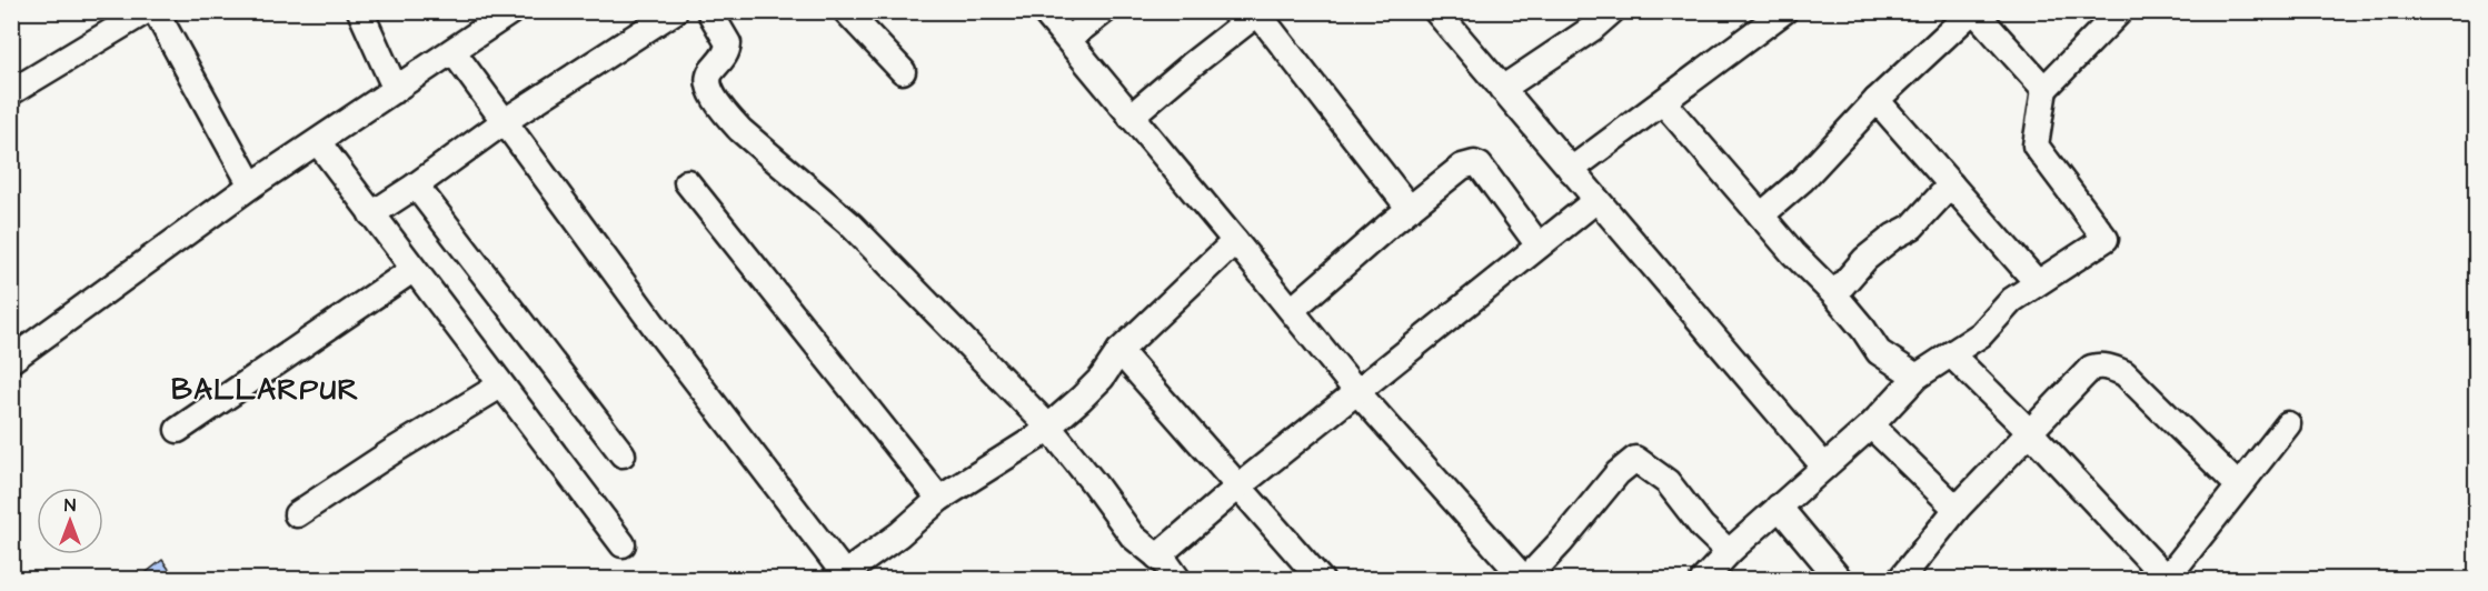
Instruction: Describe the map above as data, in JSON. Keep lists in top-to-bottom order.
{
  "districts": ["BALLARPUR"],
  "north": "top"
}
